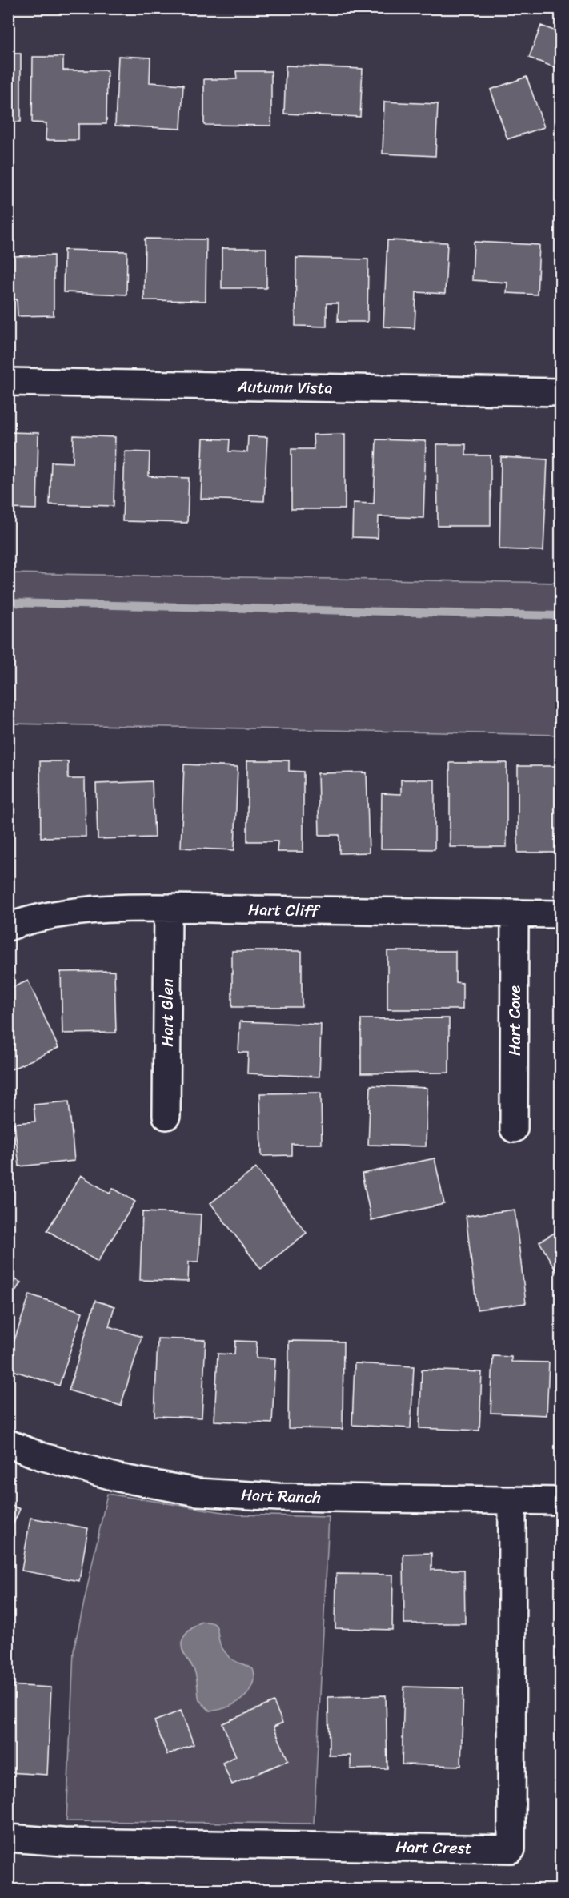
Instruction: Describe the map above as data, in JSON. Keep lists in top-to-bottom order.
{
  "streets": {
    "street": [
      "Autumn Vista",
      "Hart Cliff",
      "Hart Glen",
      "Hart Cove",
      "Hart Ranch",
      "Hart Crest"
    ]
  },
  "crossings": [
    ["Hart Cliff", "Hart Glen"],
    ["Hart Cliff", "Hart Cove"],
    ["Hart Ranch", "Hart Crest"]
  ]
}
